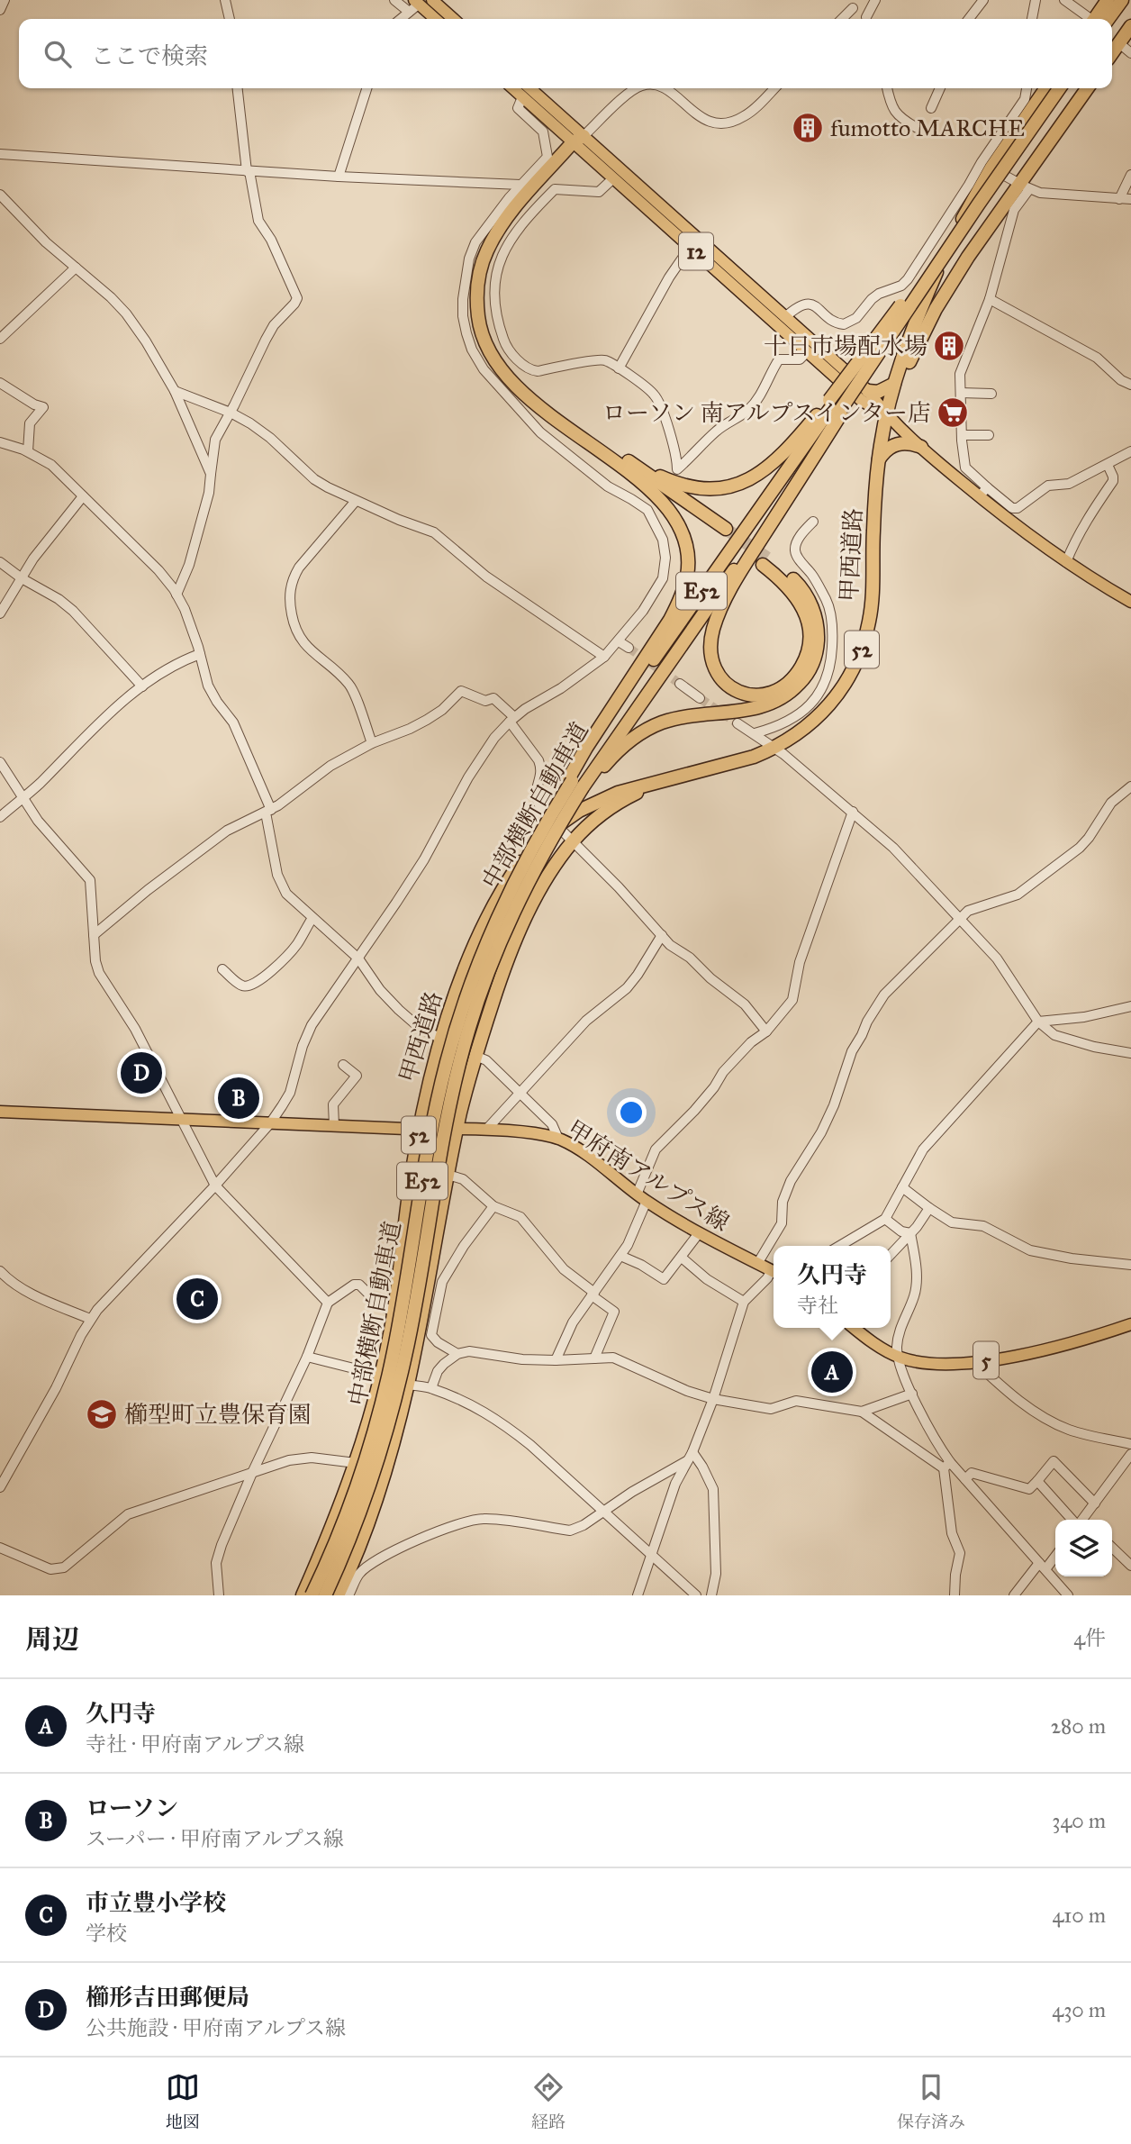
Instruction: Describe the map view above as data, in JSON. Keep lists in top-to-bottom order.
{
  "streets": {
    "highway": [
      "甲西道路",
      "E52",
      "52",
      "中部横断自動車道"
    ],
    "main road": ["12", "甲府南アルプス線", "5"]
  },
  "crossings": [
    ["12", "甲西道路"],
    ["甲西道路", "甲府南アルプス線"]
  ],
  "places": {
    "building": ["fumotto MARCHE", "十日市場配水場"],
    "supermarket": ["ローソン 南アルプスインター店"],
    "school or university": ["櫛型町立豊保育園"]
  },
  "page": {
    "search": "ここで検索",
    "pins": [
      "D",
      "B",
      "C",
      "A"
    ],
    "popup": ["久円寺", "寺社"],
    "heading": ["周辺", "4件"],
    "list": [
      {
        "mark": "A",
        "name": "久円寺",
        "note": "寺社 · 甲府南アルプス線",
        "value": "280 m"
      },
      {
        "mark": "B",
        "name": "ローソン",
        "note": "スーパー · 甲府南アルプス線",
        "value": "340 m"
      },
      {
        "mark": "C",
        "name": "市立豊小学校",
        "note": "学校",
        "value": "410 m"
      },
      {
        "mark": "D",
        "name": "櫛形吉田郵便局",
        "note": "公共施設 · 甲府南アルプス線",
        "value": "430 m"
      }
    ],
    "nav": ["地図", "経路", "保存済み"]
  }
}
